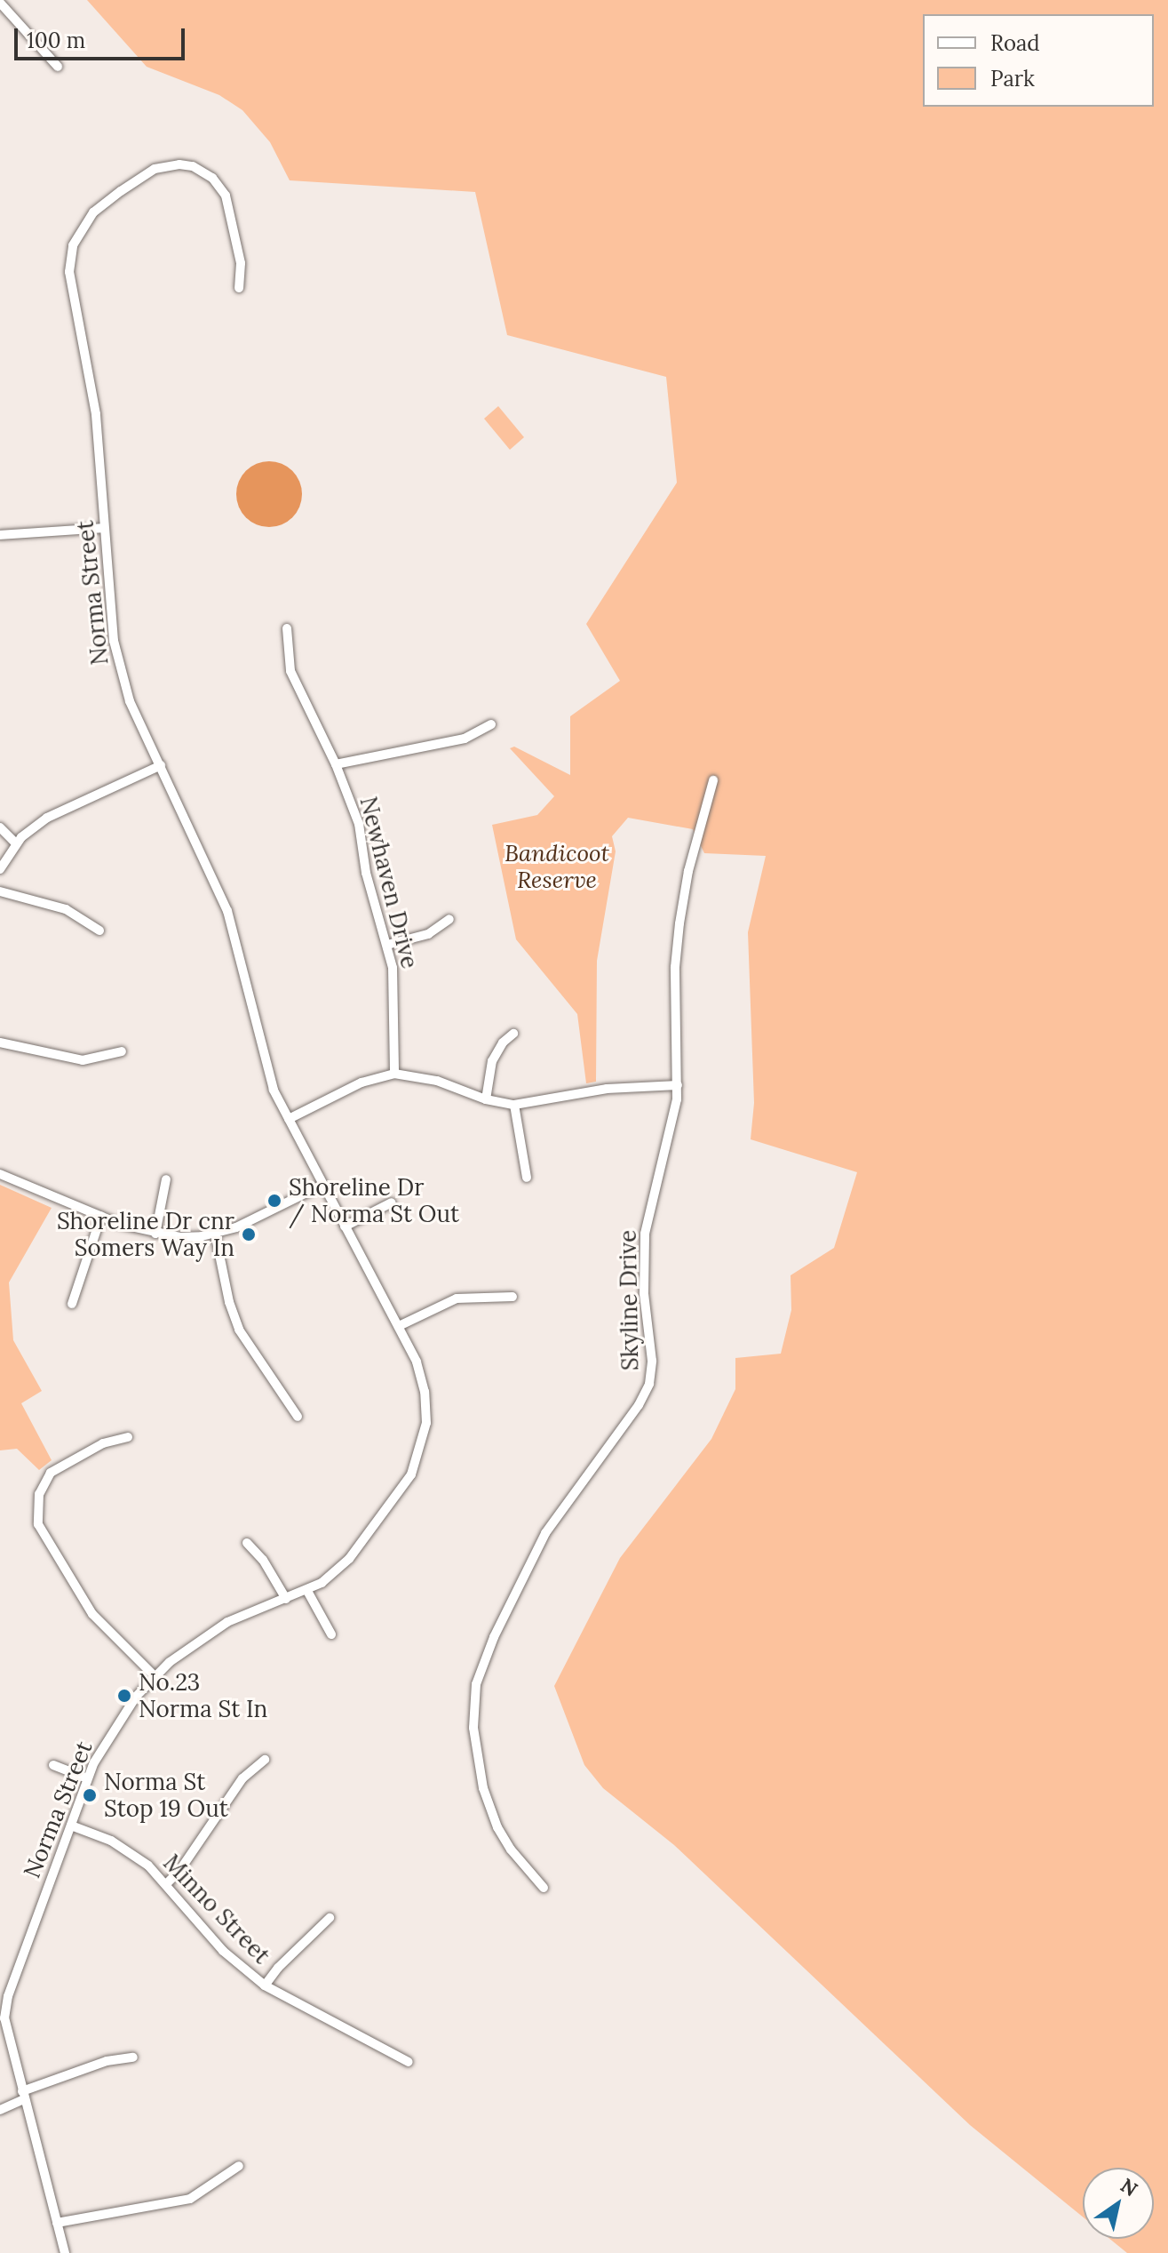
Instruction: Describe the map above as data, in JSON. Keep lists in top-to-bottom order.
{
  "streets": {
    "street": [
      "Norma Street",
      "Newhaven Drive",
      "Skyline Drive",
      "Minno Street"
    ]
  },
  "crossings": [
    ["Norma Street", "Minno Street"]
  ],
  "parks": ["Bandicoot Reserve"],
  "places": [
    "Shoreline Dr / Norma St Out",
    "Shoreline Dr cnr Somers Way In",
    "No.23 Norma St In",
    "Norma St Stop 19 Out"
  ],
  "legend": ["Road", "Park"],
  "scale_bar": "100 m",
  "north": "top right"
}
